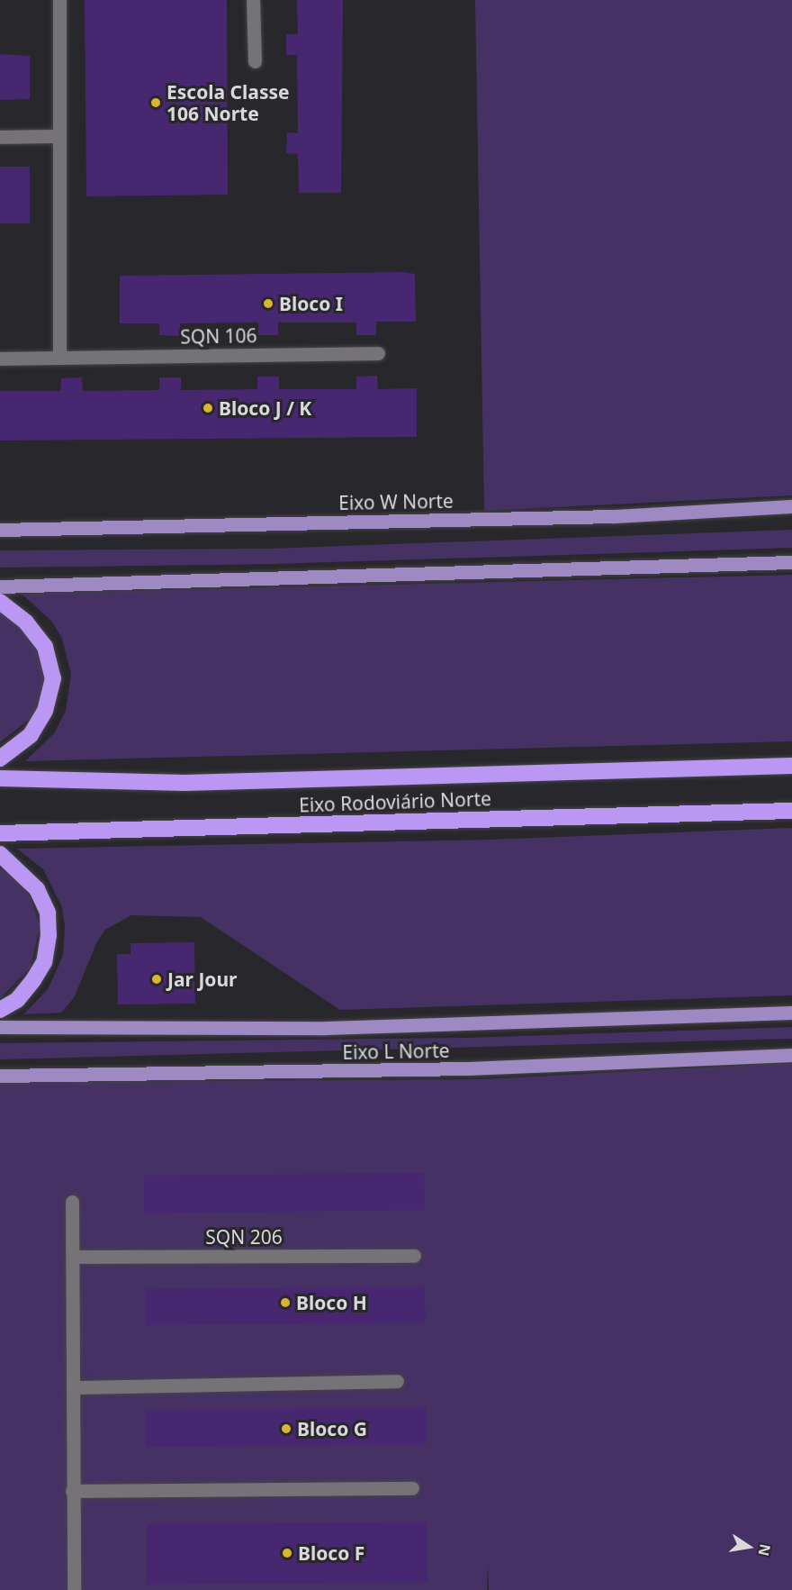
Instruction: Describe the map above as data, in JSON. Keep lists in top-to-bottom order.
{
  "streets": {
    "highway": ["Eixo Rodoviário Norte"],
    "main road": ["Eixo W Norte", "Eixo L Norte"],
    "street": ["SQN 106", "SQN 206"]
  },
  "places": [
    "Escola Classe 106 Norte",
    "Bloco I",
    "Bloco J / K",
    "Jar Jour",
    "Bloco H",
    "Bloco G",
    "Bloco F"
  ],
  "north": "right"
}
